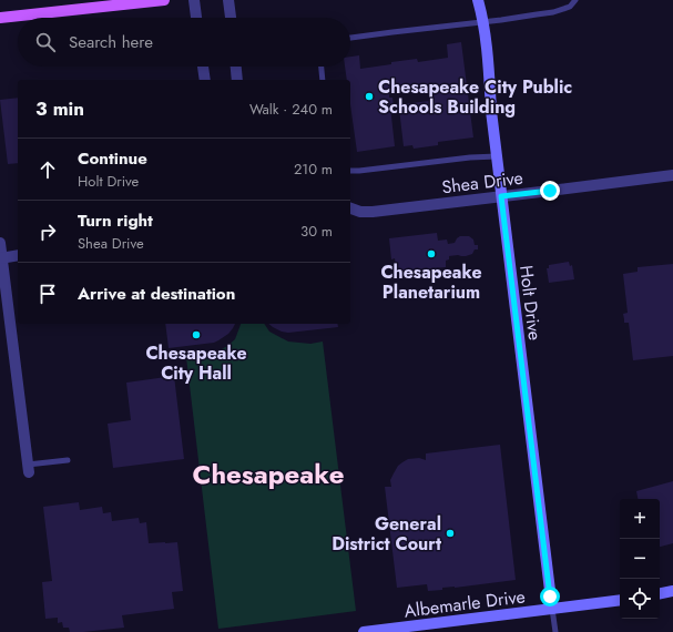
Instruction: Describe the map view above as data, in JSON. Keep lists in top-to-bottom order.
{
  "streets": {
    "street": ["Shea Drive", "Holt Drive", "Albemarle Drive"]
  },
  "crossings": [
    ["Shea Drive", "Holt Drive"],
    ["Holt Drive", "Albemarle Drive"]
  ],
  "districts": ["Chesapeake"],
  "places": [
    "Chesapeake City Public Schools Building",
    "Chesapeake Planetarium",
    "Chesapeake City Hall",
    "General District Court"
  ],
  "page": {
    "search": "Search here",
    "heading": ["3 min", "Walk · 240 m"],
    "list": [
      ["Continue", "Holt Drive", "210 m"],
      ["Turn right", "Shea Drive", "30 m"],
      "Arrive at destination"
    ],
    "map_buttons": ["+", "−"]
  }
}
